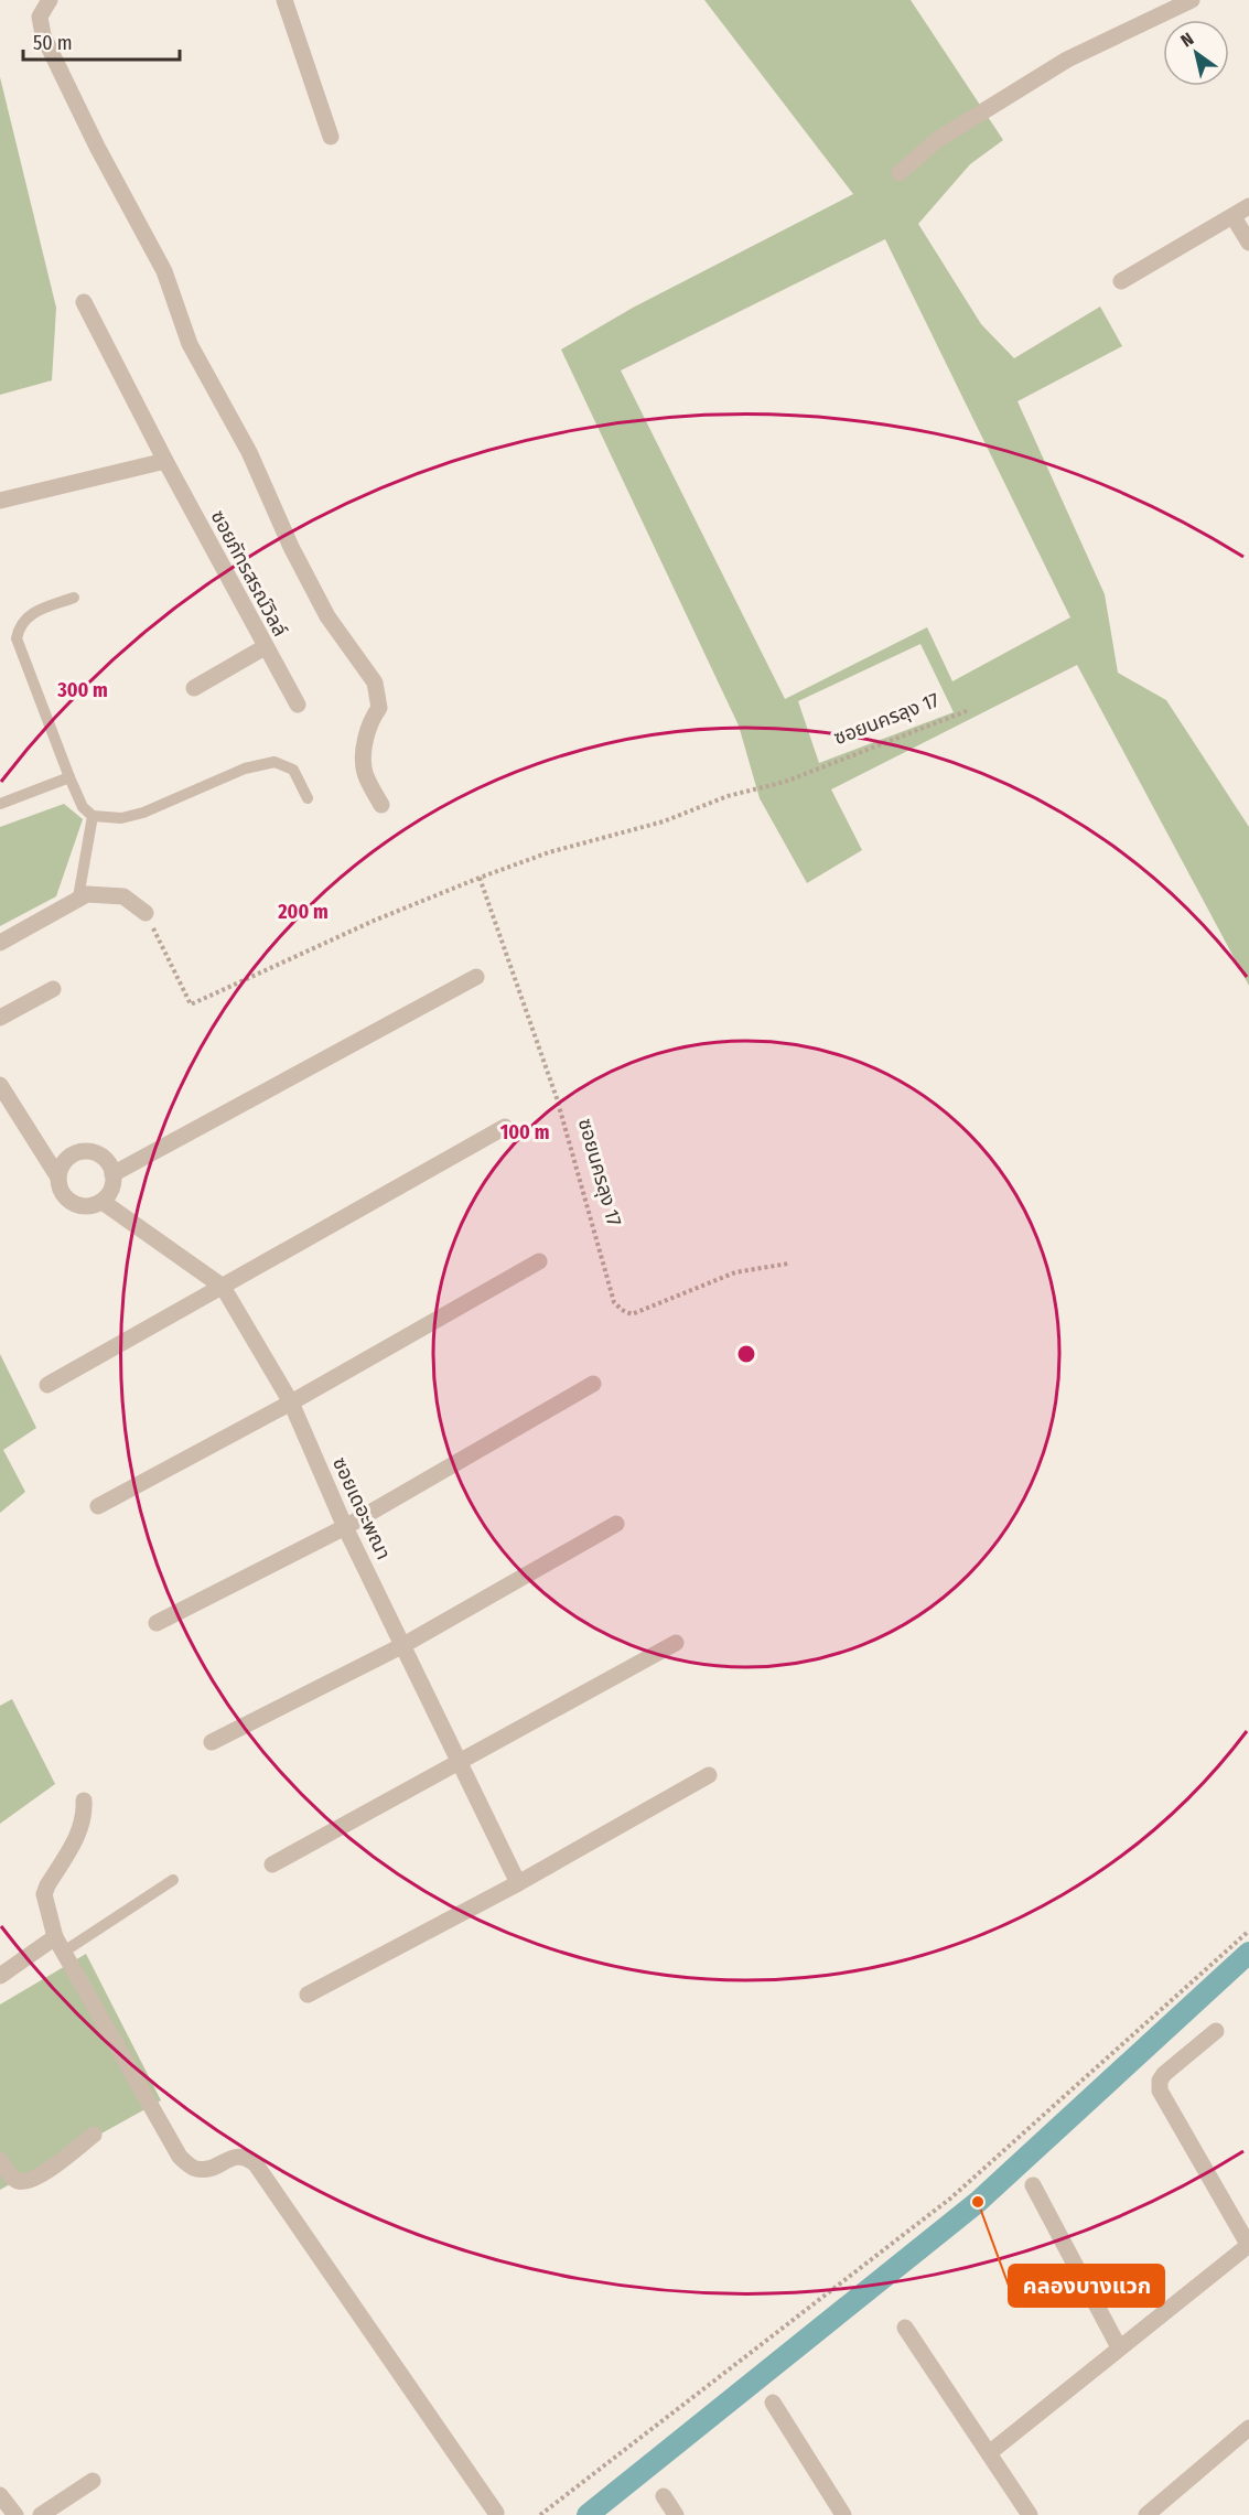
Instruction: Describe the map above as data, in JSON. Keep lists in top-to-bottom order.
{
  "streets": {
    "street": ["ซอยภัทรสรณ์วิลล์", "ซอยเดอะพณา"],
    "path": ["ซอยนครลุง 17"]
  },
  "places": ["คลองบางแวก"],
  "scale_bar": "50 m",
  "north": "top left",
  "rings": ["300 m", "200 m", "100 m"]
}
